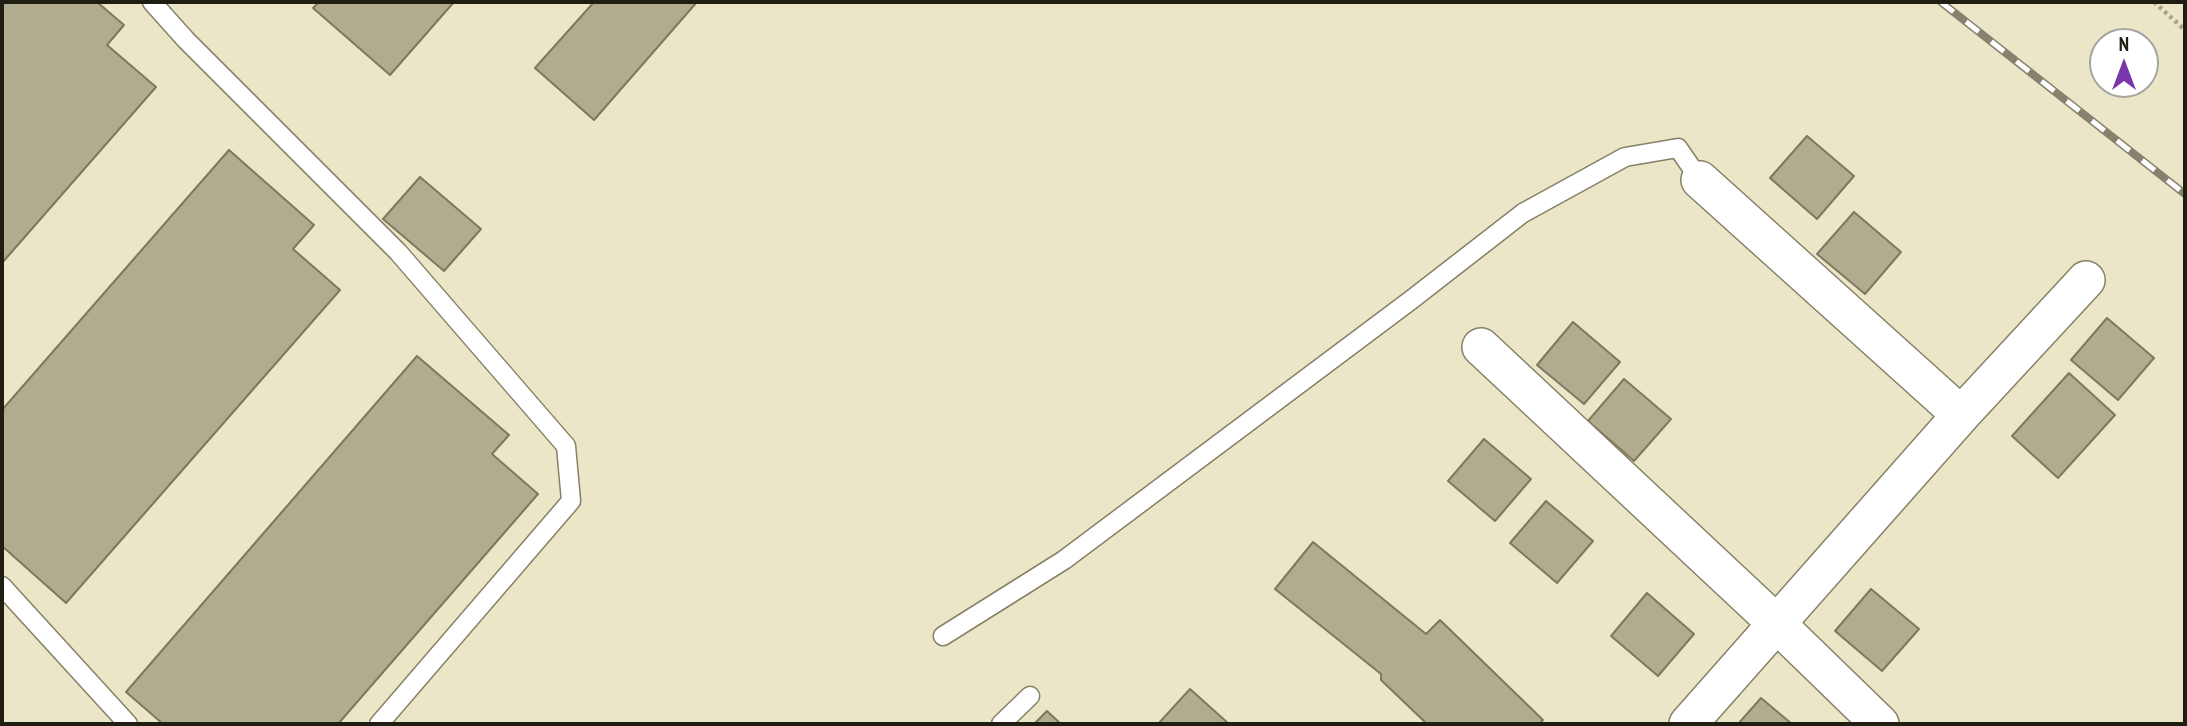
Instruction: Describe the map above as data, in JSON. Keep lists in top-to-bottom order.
{
  "north": "top"
}
